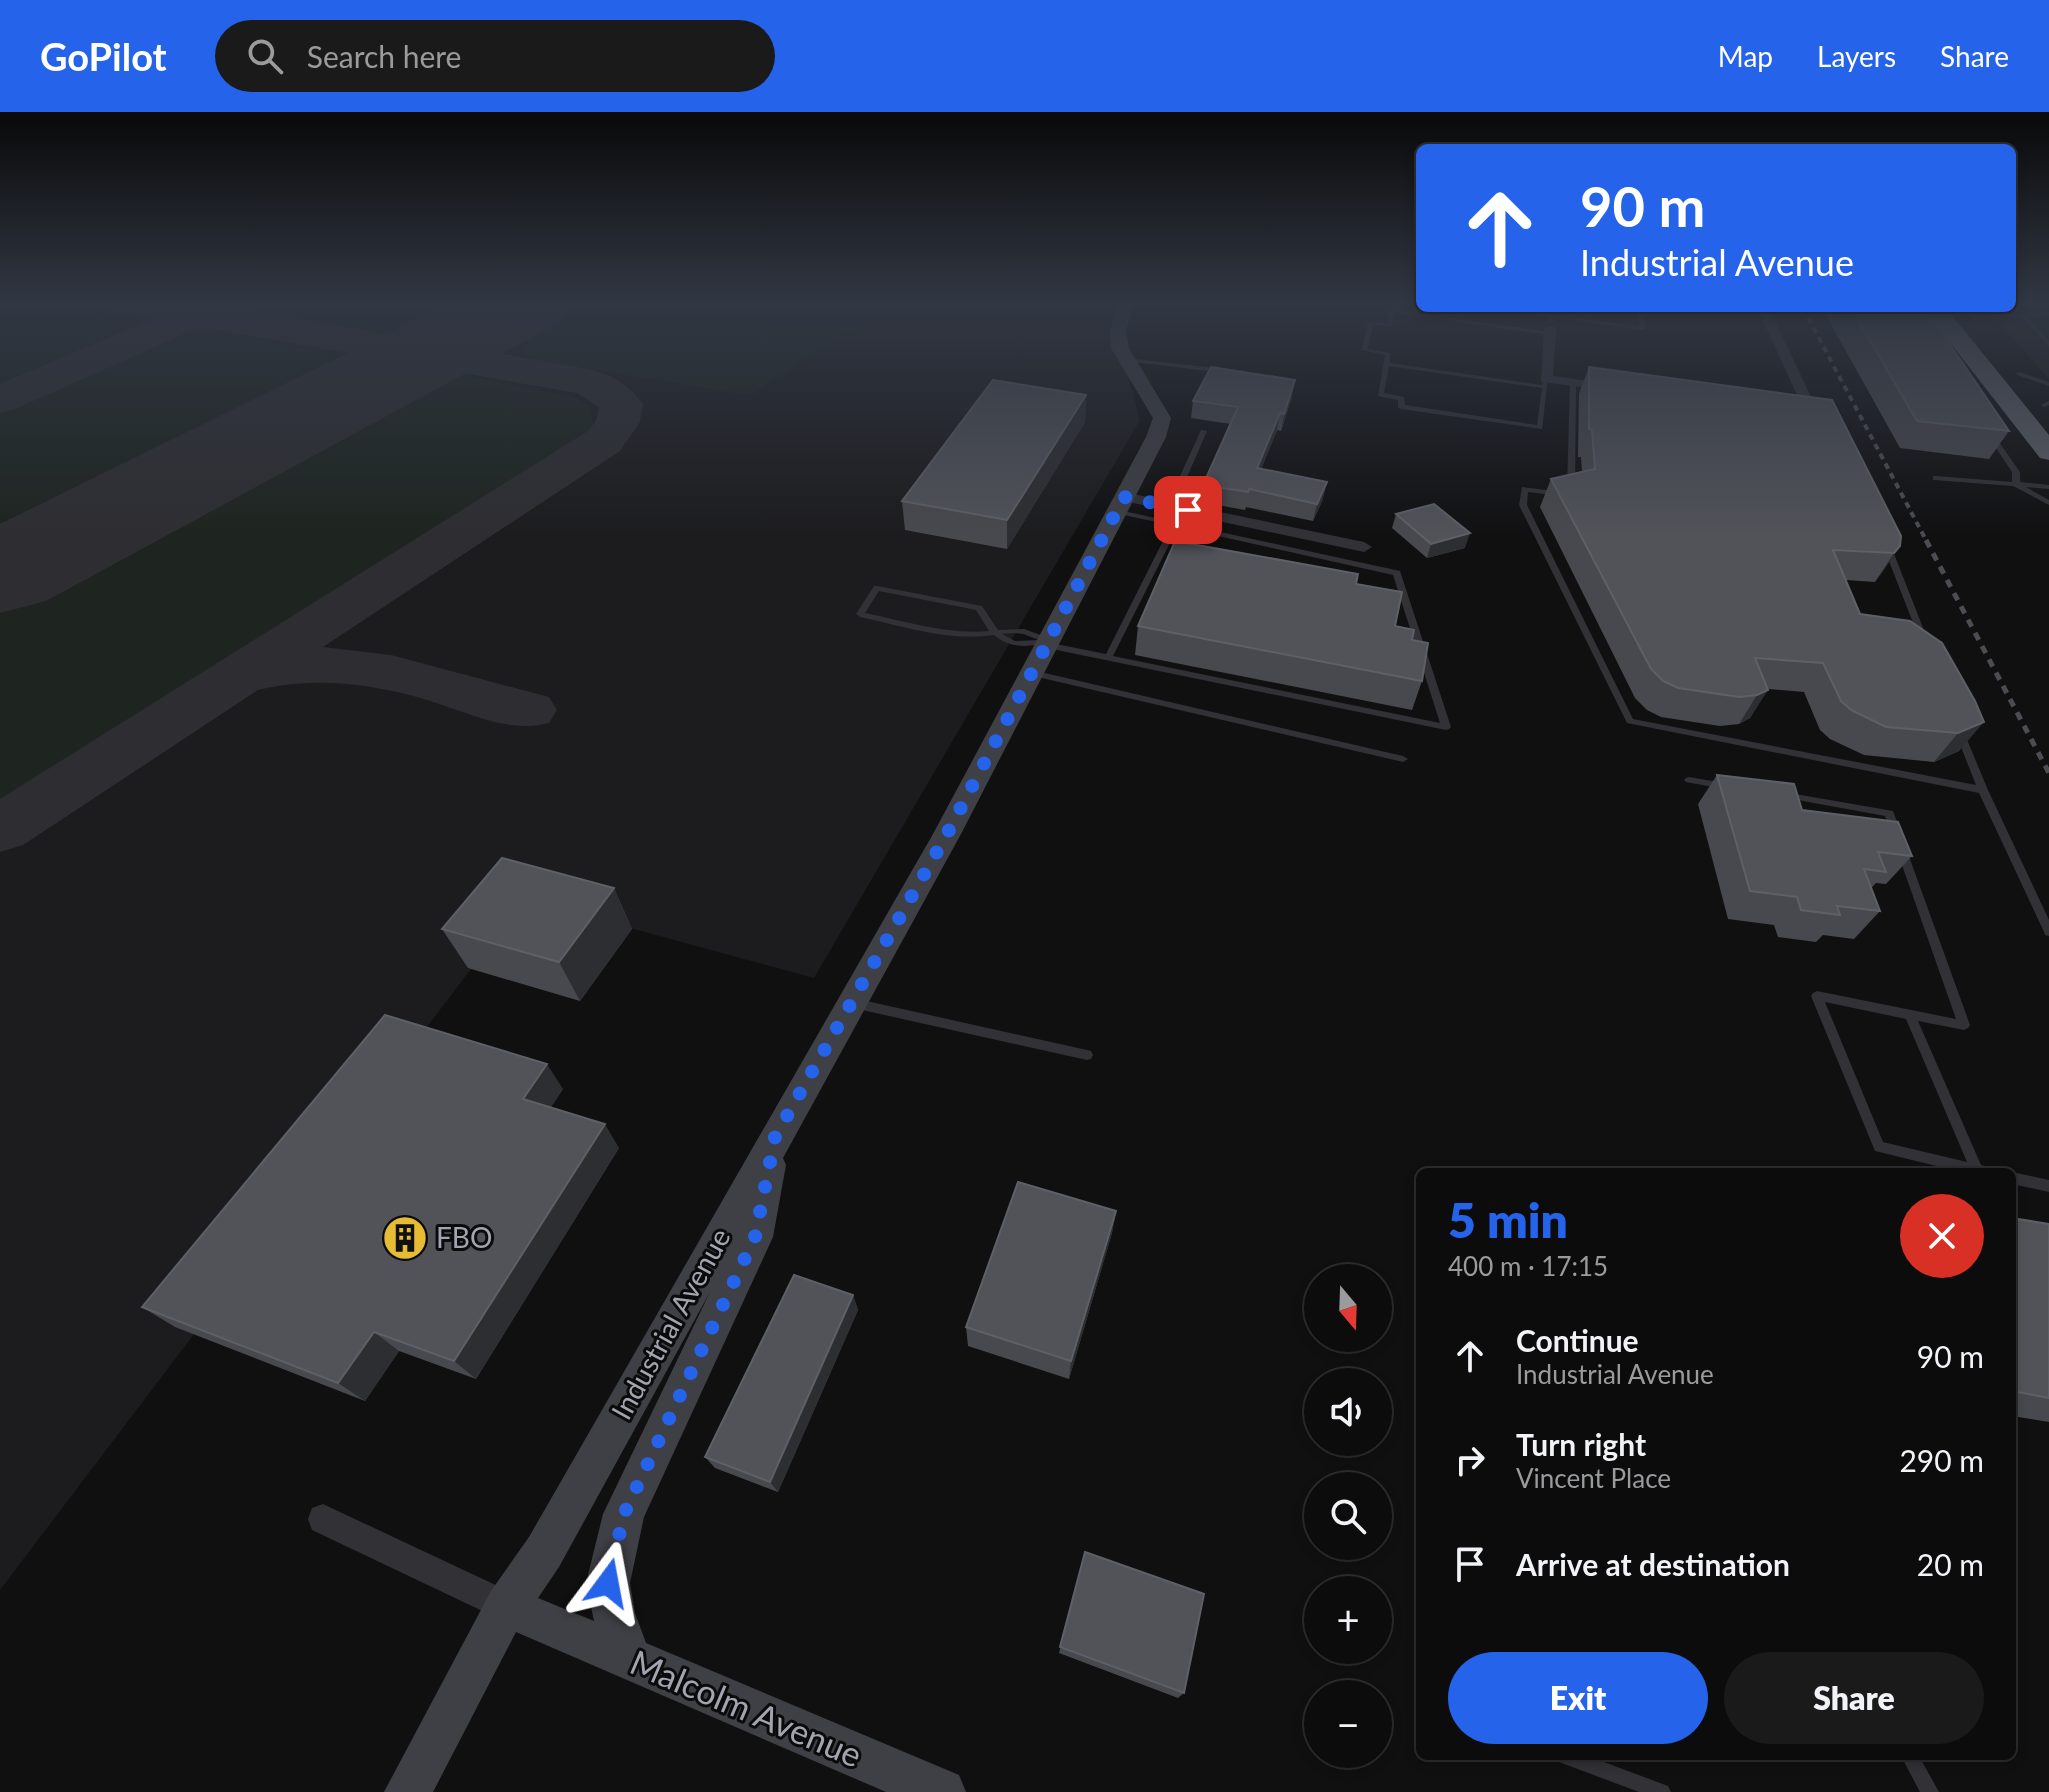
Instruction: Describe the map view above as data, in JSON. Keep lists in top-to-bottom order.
{
  "streets": {
    "street": ["Industrial Avenue", "Malcolm Avenue"]
  },
  "crossings": [
    ["Industrial Avenue", "Malcolm Avenue"]
  ],
  "places": {
    "building": ["FBO"]
  },
  "north": "bottom",
  "page": {
    "header": "GoPilot",
    "search": "Search here",
    "nav": ["Map", "Layers", "Share"],
    "turn": ["90 m", "Industrial Avenue"],
    "heading": ["5 min", "400 m · 17:15"],
    "map_buttons": ["+", "−"],
    "list": [
      {
        "name": "Continue",
        "note": "Industrial Avenue",
        "value": "90 m"
      },
      {
        "name": "Turn right",
        "note": "Vincent Place",
        "value": "290 m"
      },
      {
        "name": "Arrive at destination",
        "value": "20 m"
      }
    ],
    "buttons": ["Exit", "Share"]
  }
}
